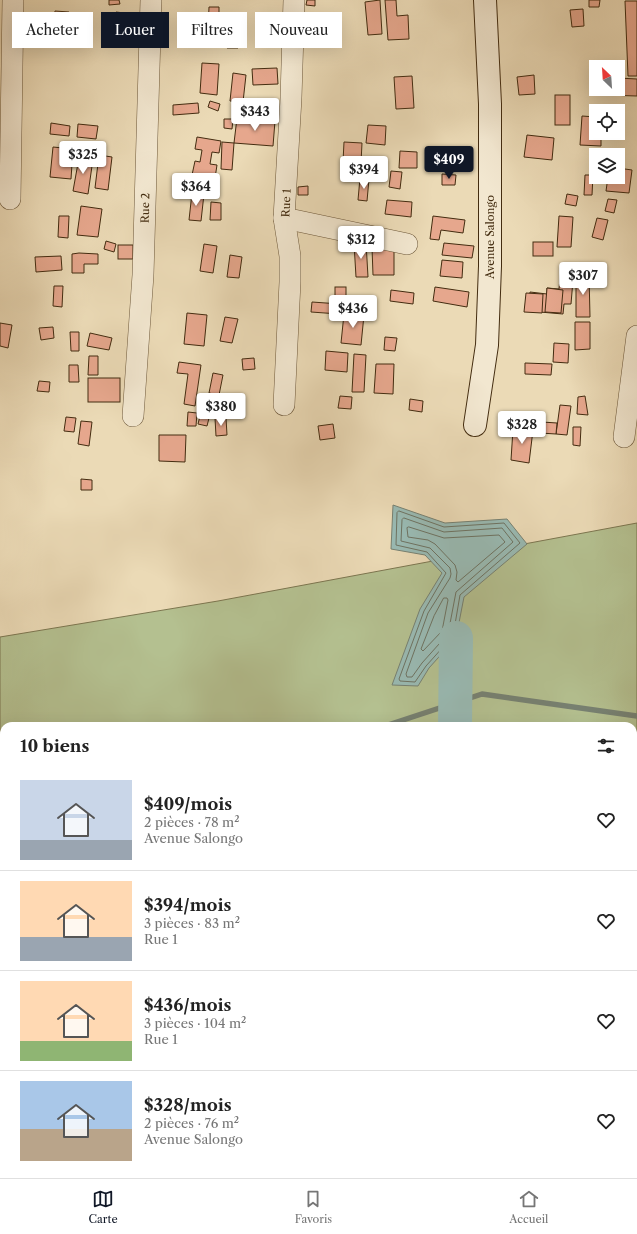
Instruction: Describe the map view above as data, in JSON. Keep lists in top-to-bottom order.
{
  "streets": {
    "street": ["Rue 1", "Rue 2", "Avenue Salongo"]
  },
  "north": "top left",
  "page": {
    "chip": [
      "Acheter",
      "Louer",
      "Filtres",
      "Nouveau"
    ],
    "price": [
      "$343",
      "$325",
      "$409",
      "$394",
      "$364",
      "$312",
      "$307",
      "$436",
      "$380",
      "$328"
    ],
    "heading": "10 biens",
    "list": [
      {
        "name": "$409/mois",
        "note": "2 pièces · 78 m² · Avenue Salongo"
      },
      {
        "name": "$394/mois",
        "note": "3 pièces · 83 m² · Rue 1"
      },
      {
        "name": "$436/mois",
        "note": "3 pièces · 104 m² · Rue 1"
      },
      {
        "name": "$328/mois",
        "note": "2 pièces · 76 m² · Avenue Salongo"
      }
    ],
    "tabs": ["Carte", "Favoris", "Accueil"]
  }
}
